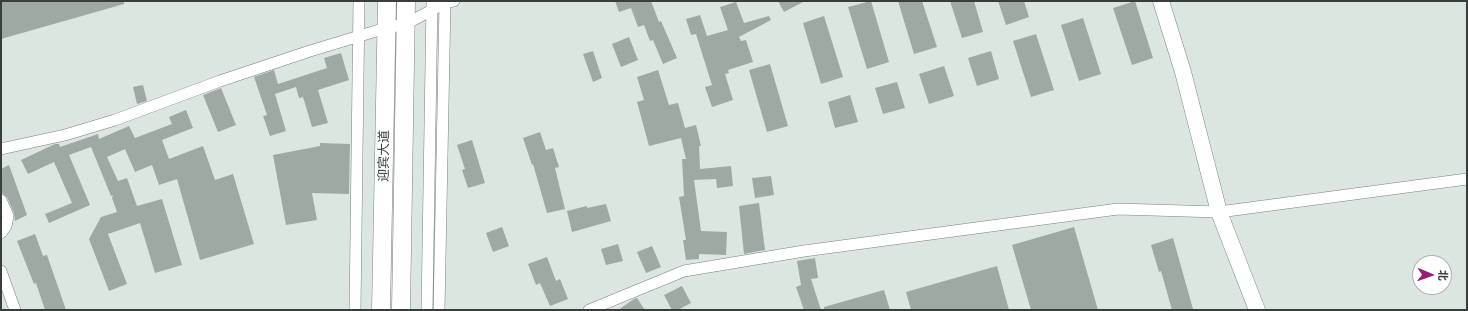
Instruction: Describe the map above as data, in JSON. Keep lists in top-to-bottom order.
{
  "streets": {
    "main road": ["迎宾大道"]
  },
  "north": "right"
}
